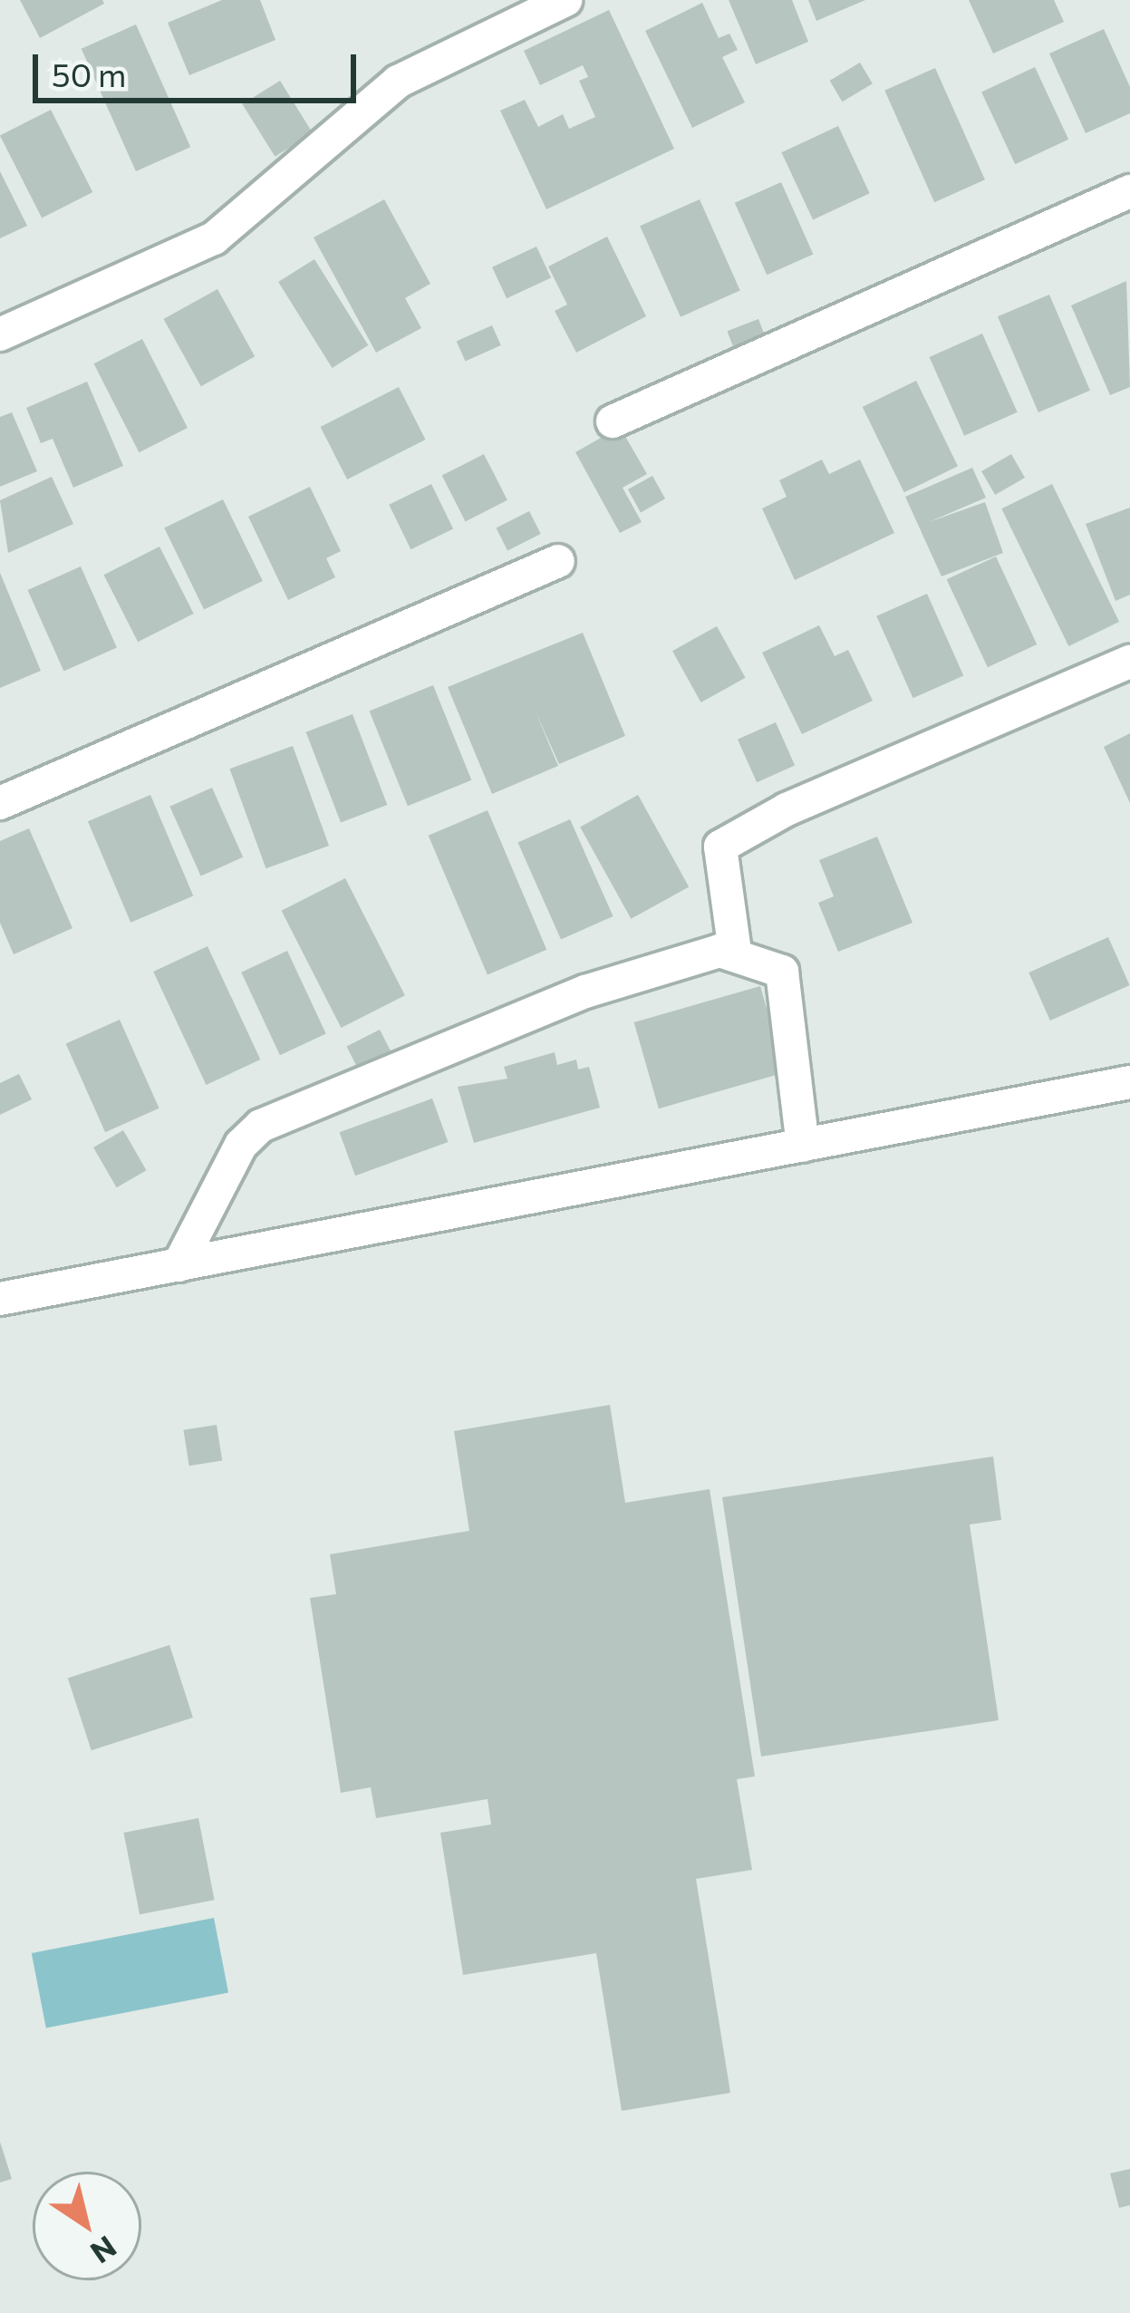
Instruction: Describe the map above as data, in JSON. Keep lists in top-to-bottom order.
{
  "scale_bar": "50 m",
  "north": "bottom right"
}
